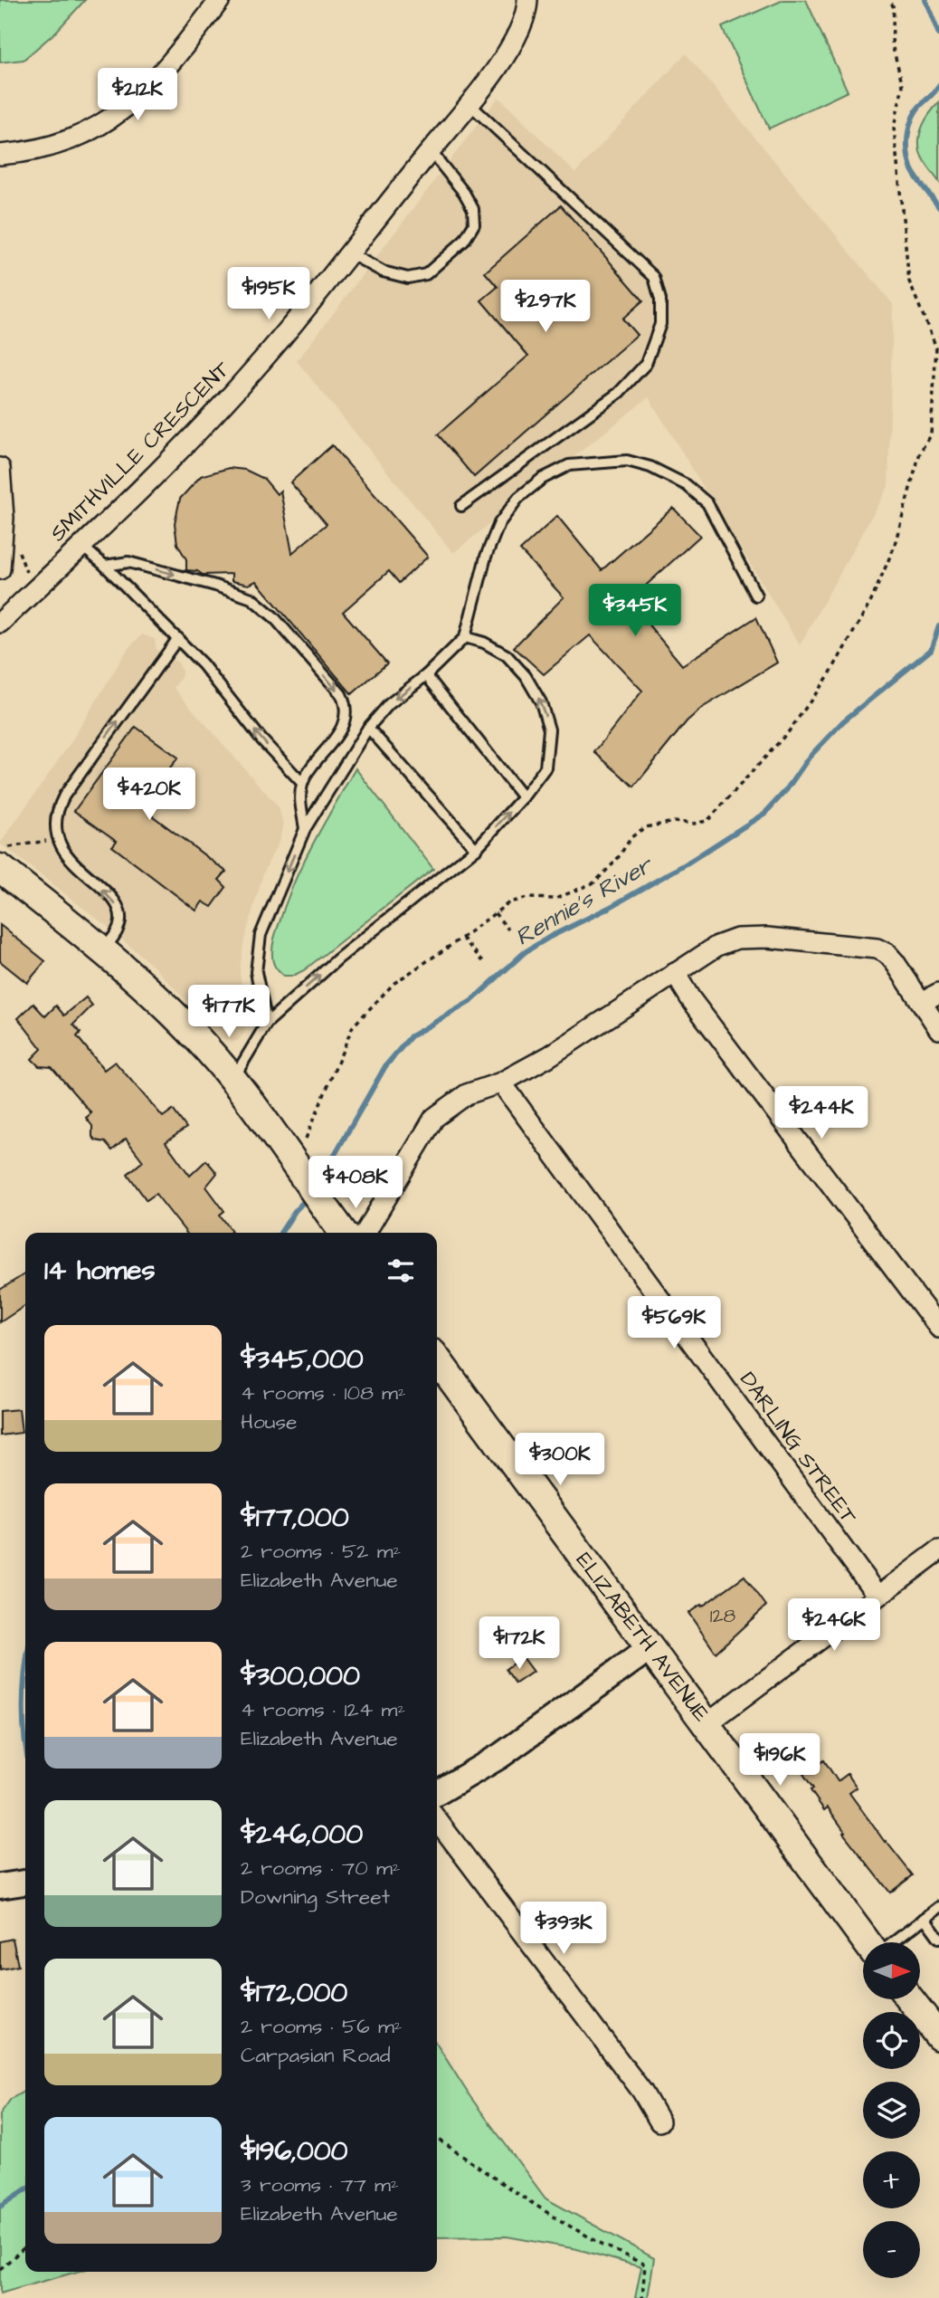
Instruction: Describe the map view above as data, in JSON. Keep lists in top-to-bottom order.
{
  "streets": {
    "main road": ["ELIZABETH AVENUE"],
    "street": ["SMITHVILLE CRESCENT", "DARLING STREET"]
  },
  "water": ["Rennie's River"],
  "house_numbers": ["128"],
  "north": "right",
  "page": {
    "price": [
      "$212K",
      "$195K",
      "$297K",
      "$345K",
      "$420K",
      "$177K",
      "$244K",
      "$408K",
      "$569K",
      "$300K",
      "$246K",
      "$172K",
      "$196K",
      "$393K"
    ],
    "heading": "14 homes",
    "list": [
      {
        "name": "$345,000",
        "note": "4 rooms · 108 m² · House"
      },
      {
        "name": "$177,000",
        "note": "2 rooms · 52 m² · Elizabeth Avenue"
      },
      {
        "name": "$300,000",
        "note": "4 rooms · 124 m² · Elizabeth Avenue"
      },
      {
        "name": "$246,000",
        "note": "2 rooms · 70 m² · Downing Street"
      },
      {
        "name": "$172,000",
        "note": "2 rooms · 56 m² · Carpasian Road"
      },
      {
        "name": "$196,000",
        "note": "3 rooms · 77 m² · Elizabeth Avenue"
      }
    ],
    "map_buttons": ["+", "−"]
  }
}
